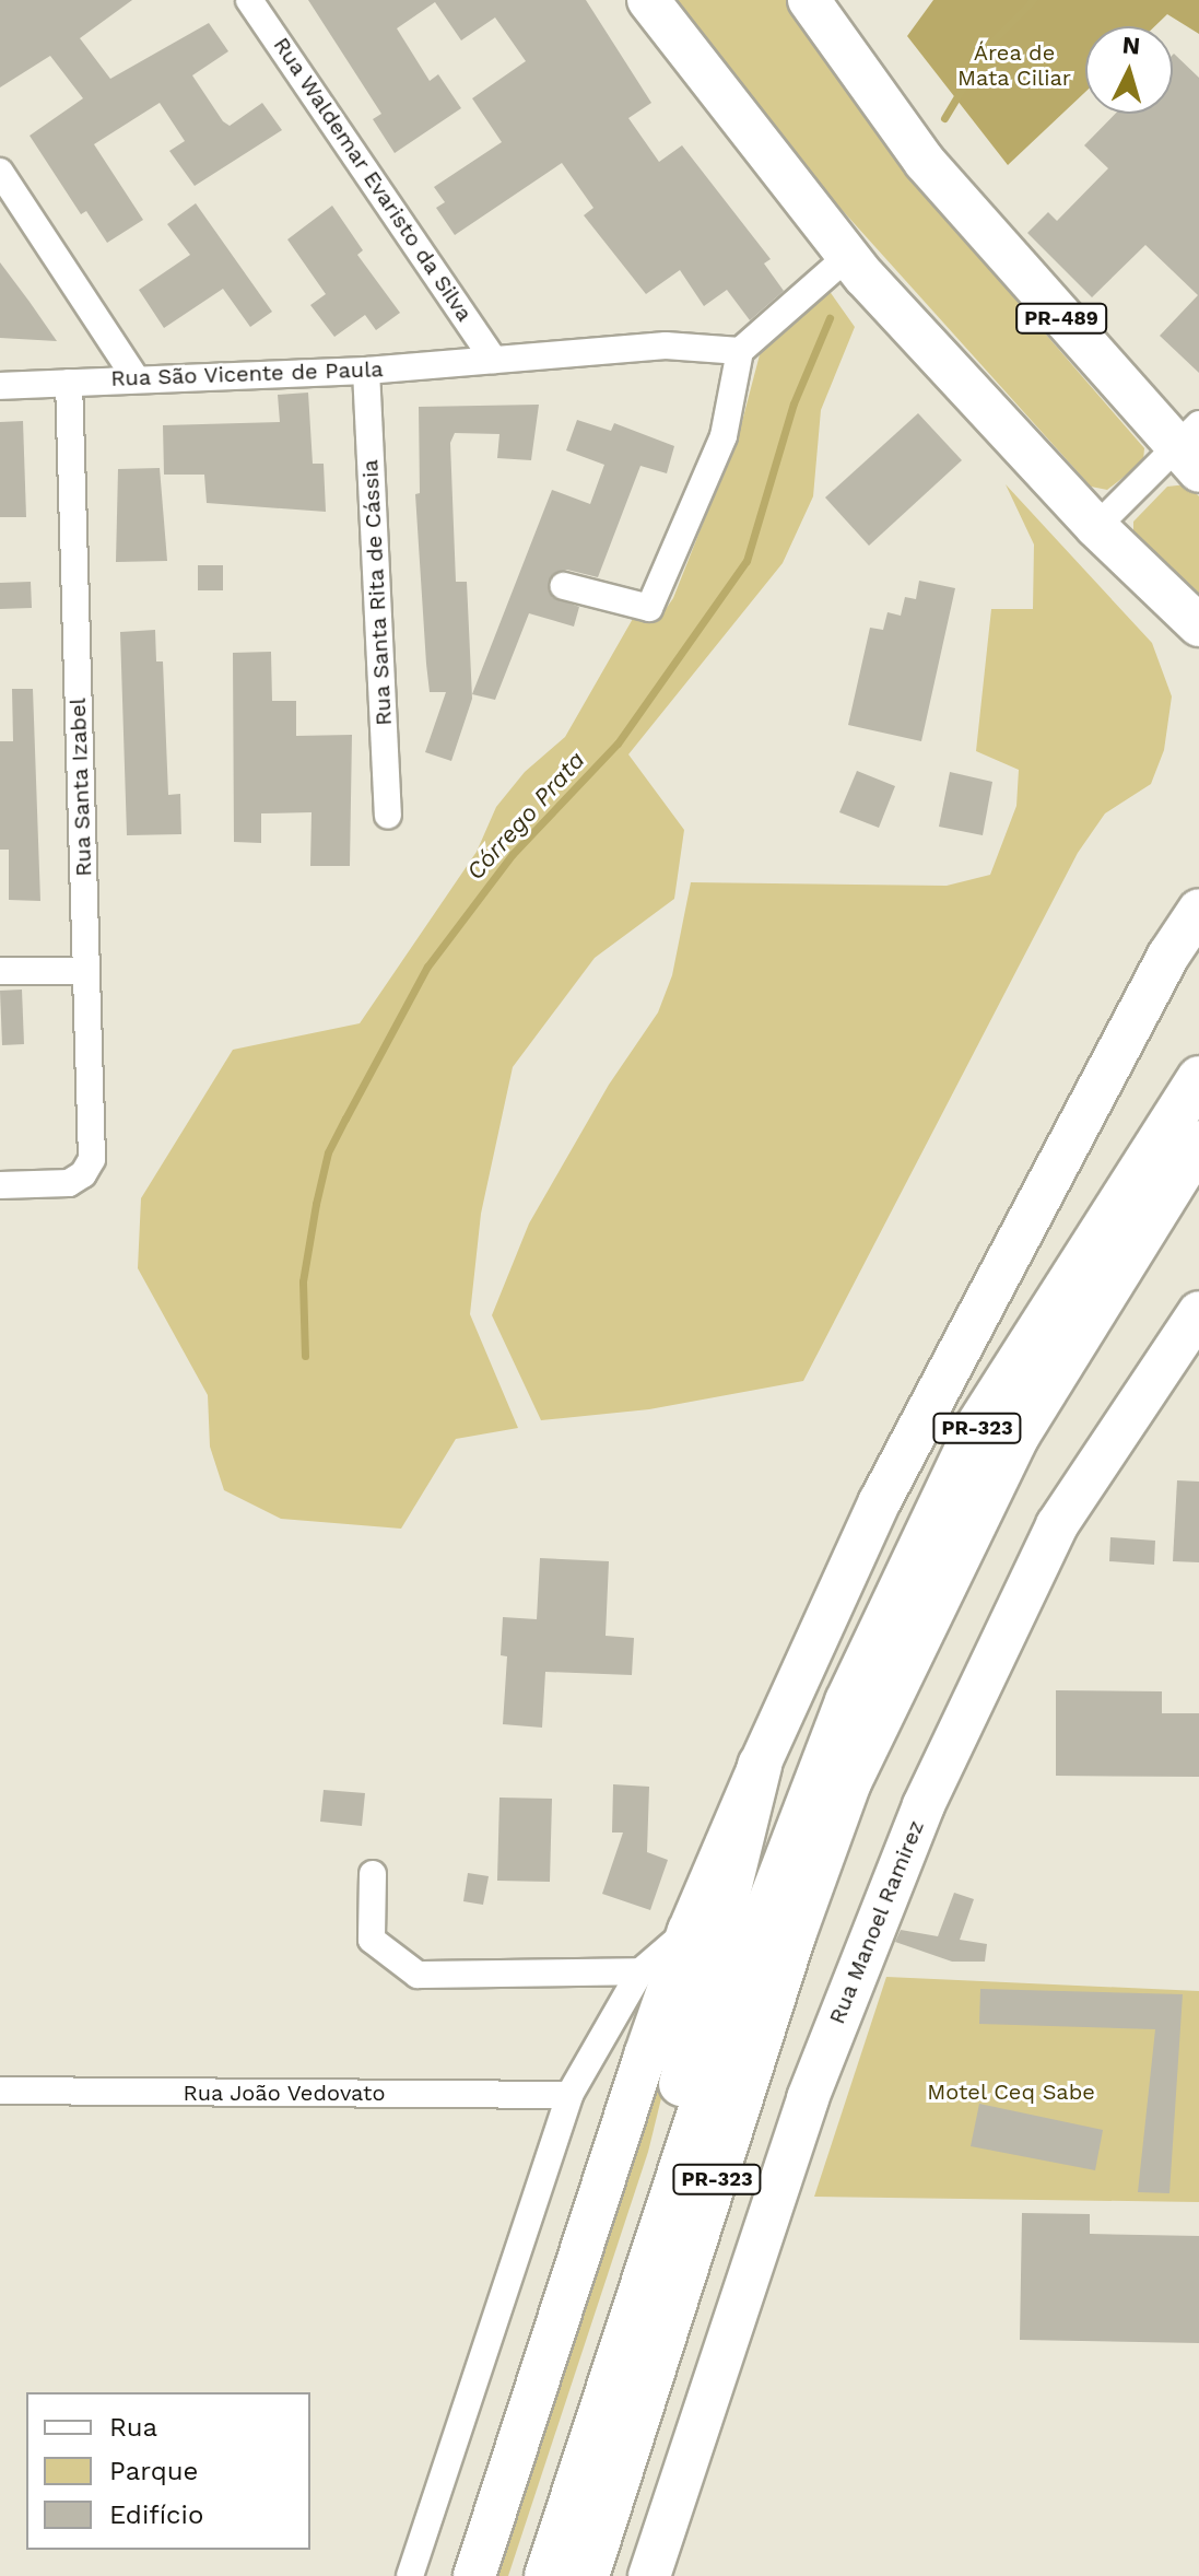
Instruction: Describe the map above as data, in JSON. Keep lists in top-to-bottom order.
{
  "streets": {
    "highway": ["PR-323"],
    "main road": ["PR-489", "Rua Manoel Ramirez"],
    "street": [
      "Rua Waldemar Evaristo da Silva",
      "Rua São Vicente de Paula",
      "Rua Santa Rita de Cássia",
      "Rua Santa Izabel",
      "Rua João Vedovato"
    ]
  },
  "crossings": [
    ["Rua Waldemar Evaristo da Silva", "Rua São Vicente de Paula"],
    ["Rua São Vicente de Paula", "Rua Santa Rita de Cássia"],
    ["Rua São Vicente de Paula", "Rua Santa Izabel"]
  ],
  "water": ["Córrego Prata"],
  "parks": ["Área de Mata Ciliar", "Motel Ceq Sabe"],
  "legend": ["Rua", "Parque", "Edifício"],
  "north": "top"
}
